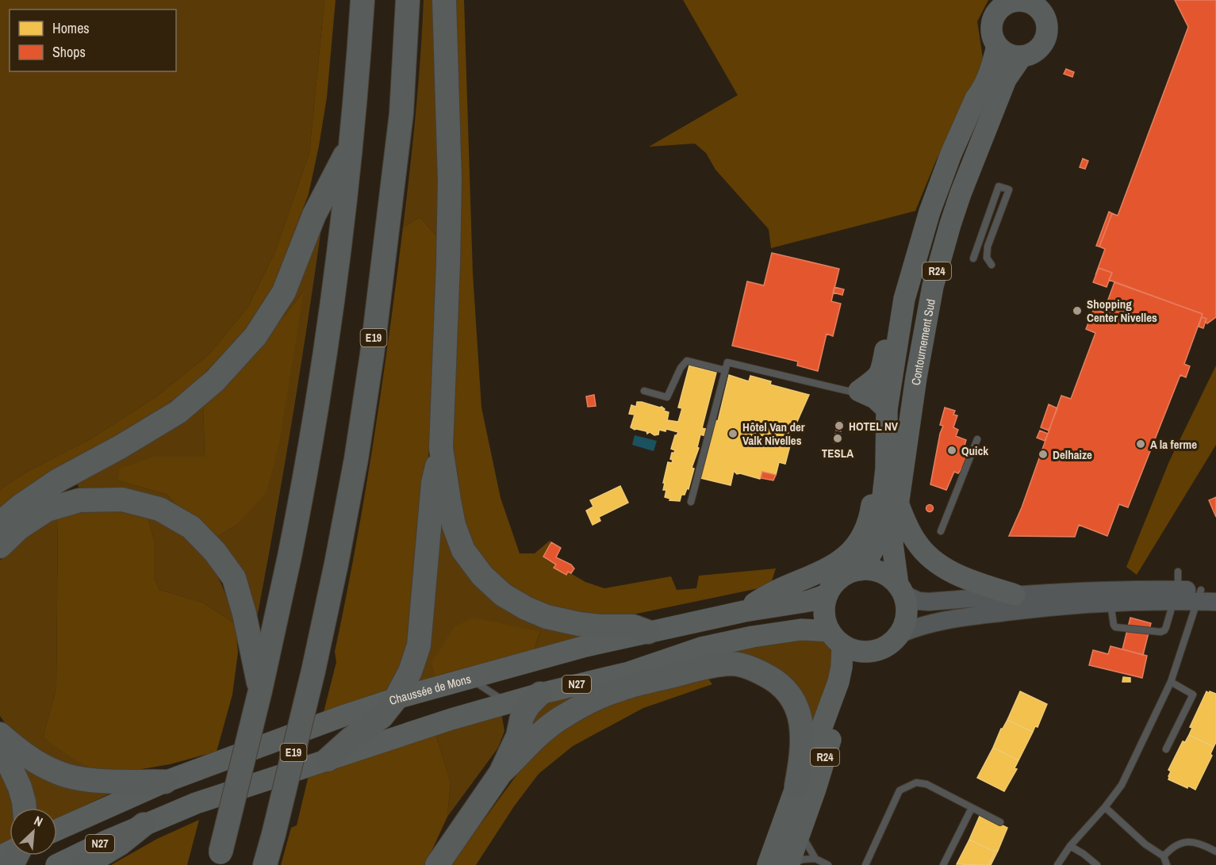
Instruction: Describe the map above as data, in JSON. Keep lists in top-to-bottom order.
{
  "streets": {
    "highway": [
      "R24",
      "E19",
      "Contournement Sud",
      "N27",
      "Chaussée de Mons"
    ]
  },
  "crossings": [
    ["R24", "Contournement Sud"],
    ["R24", "N27"],
    ["R24", "Chaussée de Mons"],
    ["Contournement Sud", "N27"],
    ["Contournement Sud", "Chaussée de Mons"],
    ["N27", "Chaussée de Mons"]
  ],
  "places": [
    "Shopping Center Nivelles",
    "HOTEL NV",
    "Hôtel Van der Valk Nivelles",
    "TESLA",
    "A la ferme",
    "Quick",
    "Delhaize"
  ],
  "legend": ["Homes", "Shops"],
  "north": "top right"
}
